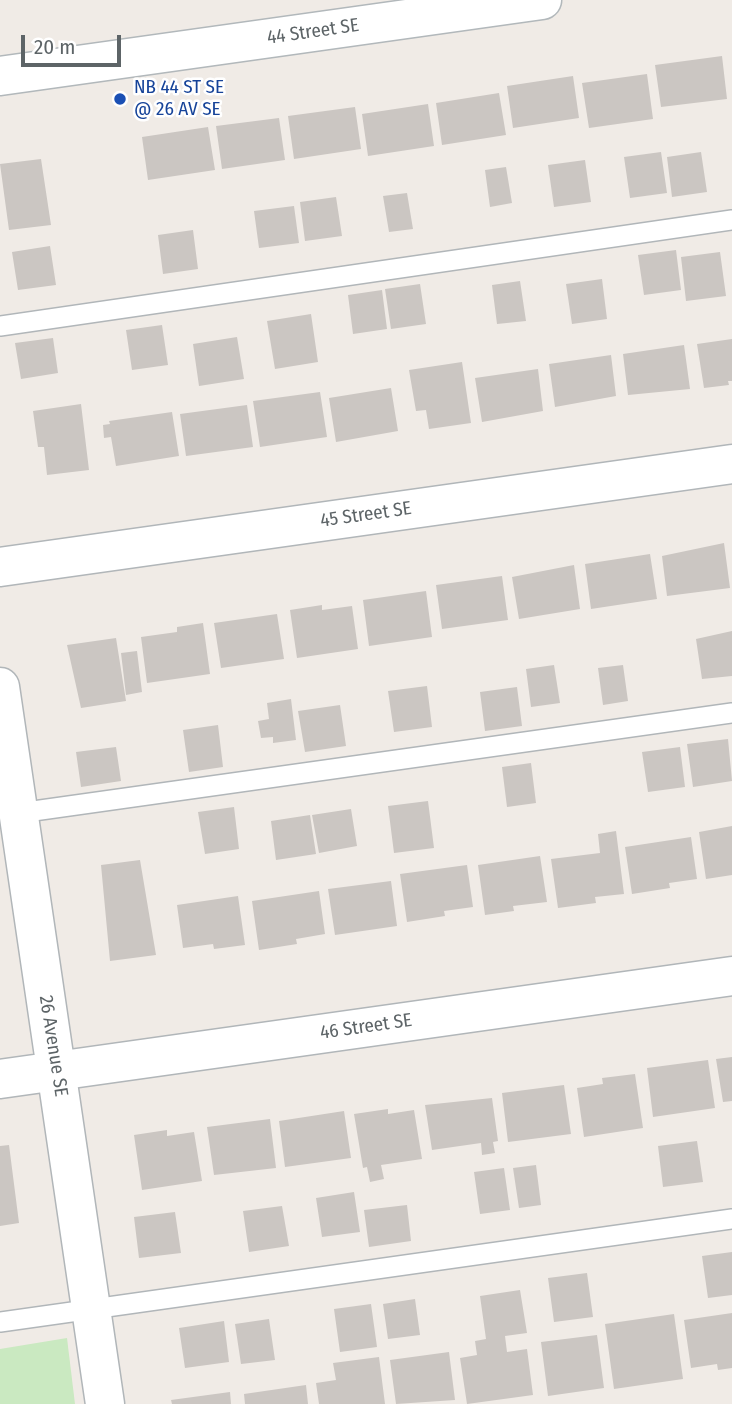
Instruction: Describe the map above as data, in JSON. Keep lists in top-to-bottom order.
{
  "streets": {
    "street": [
      "44 Street SE",
      "45 Street SE",
      "46 Street SE",
      "26 Avenue SE"
    ]
  },
  "crossings": [
    ["46 Street SE", "26 Avenue SE"]
  ],
  "places": ["NB 44 ST SE @ 26 AV SE"],
  "scale_bar": "20 m"
}
